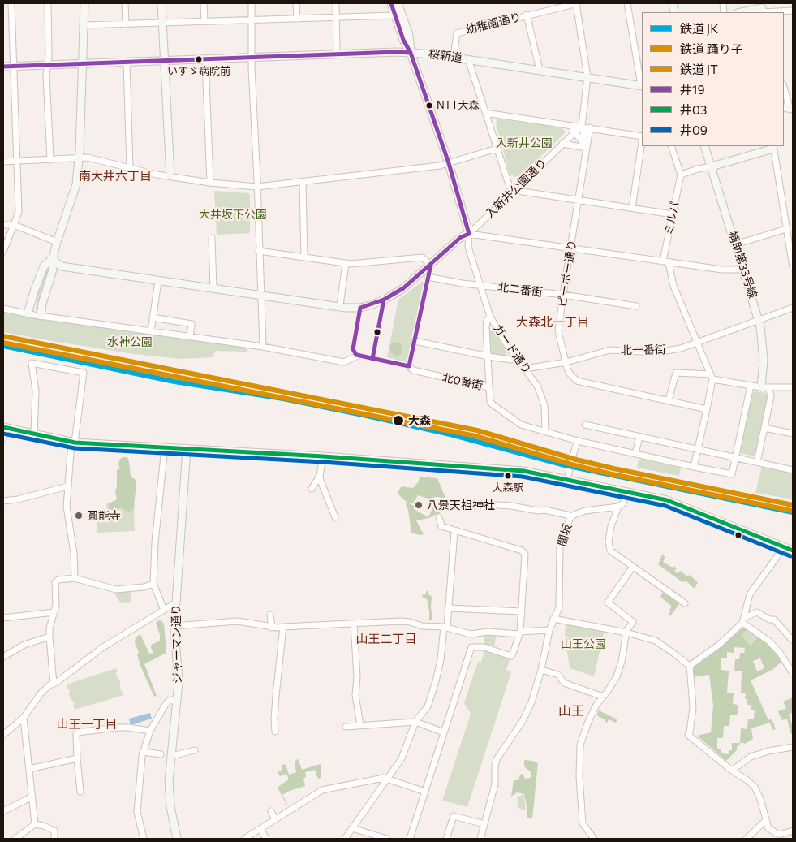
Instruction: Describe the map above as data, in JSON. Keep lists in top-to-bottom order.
{
  "streets": {
    "street": [
      "幼稚園通り",
      "桜新道",
      "入新井公園通り",
      "ミルパ",
      "補助第33号線",
      "ピーポー通り",
      "北二番街",
      "ガード通り",
      "北一番街",
      "北0番街",
      "闇坂",
      "ジャーマン通り"
    ]
  },
  "crossings": [
    ["幼稚園通り", "桜新道"],
    ["入新井公園通り", "ガード通り"],
    ["補助第33号線", "北一番街"],
    ["ピーポー通り", "北二番街"],
    ["ピーポー通り", "北一番街"],
    ["北二番街", "ガード通り"],
    ["ガード通り", "北一番街"],
    ["ガード通り", "北0番街"]
  ],
  "districts": [
    "南大井六丁目",
    "大森北一丁目",
    "山王二丁目",
    "山王",
    "山王一丁目"
  ],
  "parks": [
    "入新井公園",
    "大井坂下公園",
    "水神公園",
    "山王公園"
  ],
  "places": [
    "いすゞ病院前",
    "NTT大森",
    "大森",
    "大森駅",
    "八景天祖神社",
    "圓能寺"
  ],
  "lines": [
    "transit line 井19",
    "rail line 踊り子",
    "rail line JT",
    "rail line JK",
    "transit line 井03",
    "transit line 井09"
  ],
  "legend": [
    "鉄道 JK",
    "鉄道 踊り子",
    "鉄道 JT",
    "井19",
    "井03",
    "井09"
  ]
}
